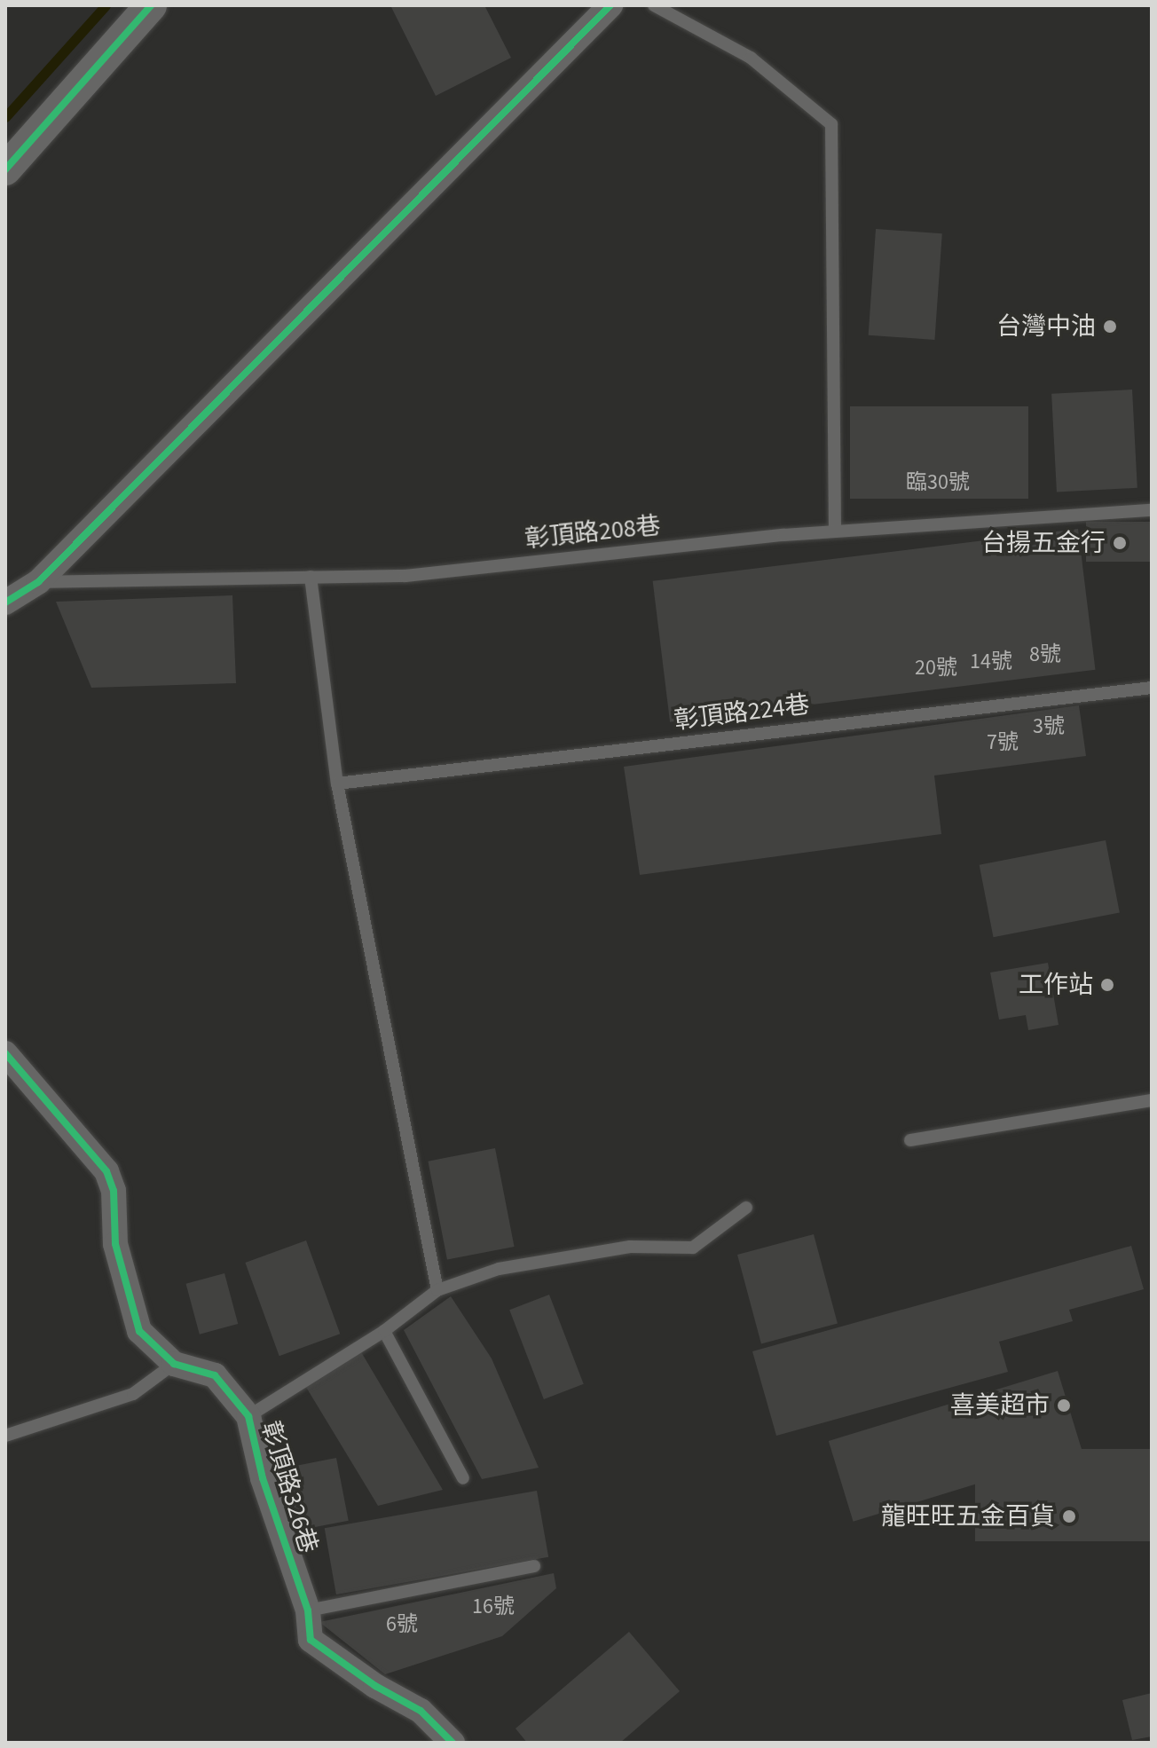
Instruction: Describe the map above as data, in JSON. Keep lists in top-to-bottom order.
{
  "streets": {
    "street": ["彰頂路326巷"],
    "lane": ["彰頂路208巷", "彰頂路224巷"]
  },
  "places": [
    "台灣中油",
    "台揚五金行",
    "工作站",
    "喜美超市",
    "龍旺旺五金百貨"
  ],
  "house_numbers": [
    "臨30號",
    "8號",
    "14號",
    "20號",
    "3號",
    "7號",
    "16號",
    "6號"
  ]
}
